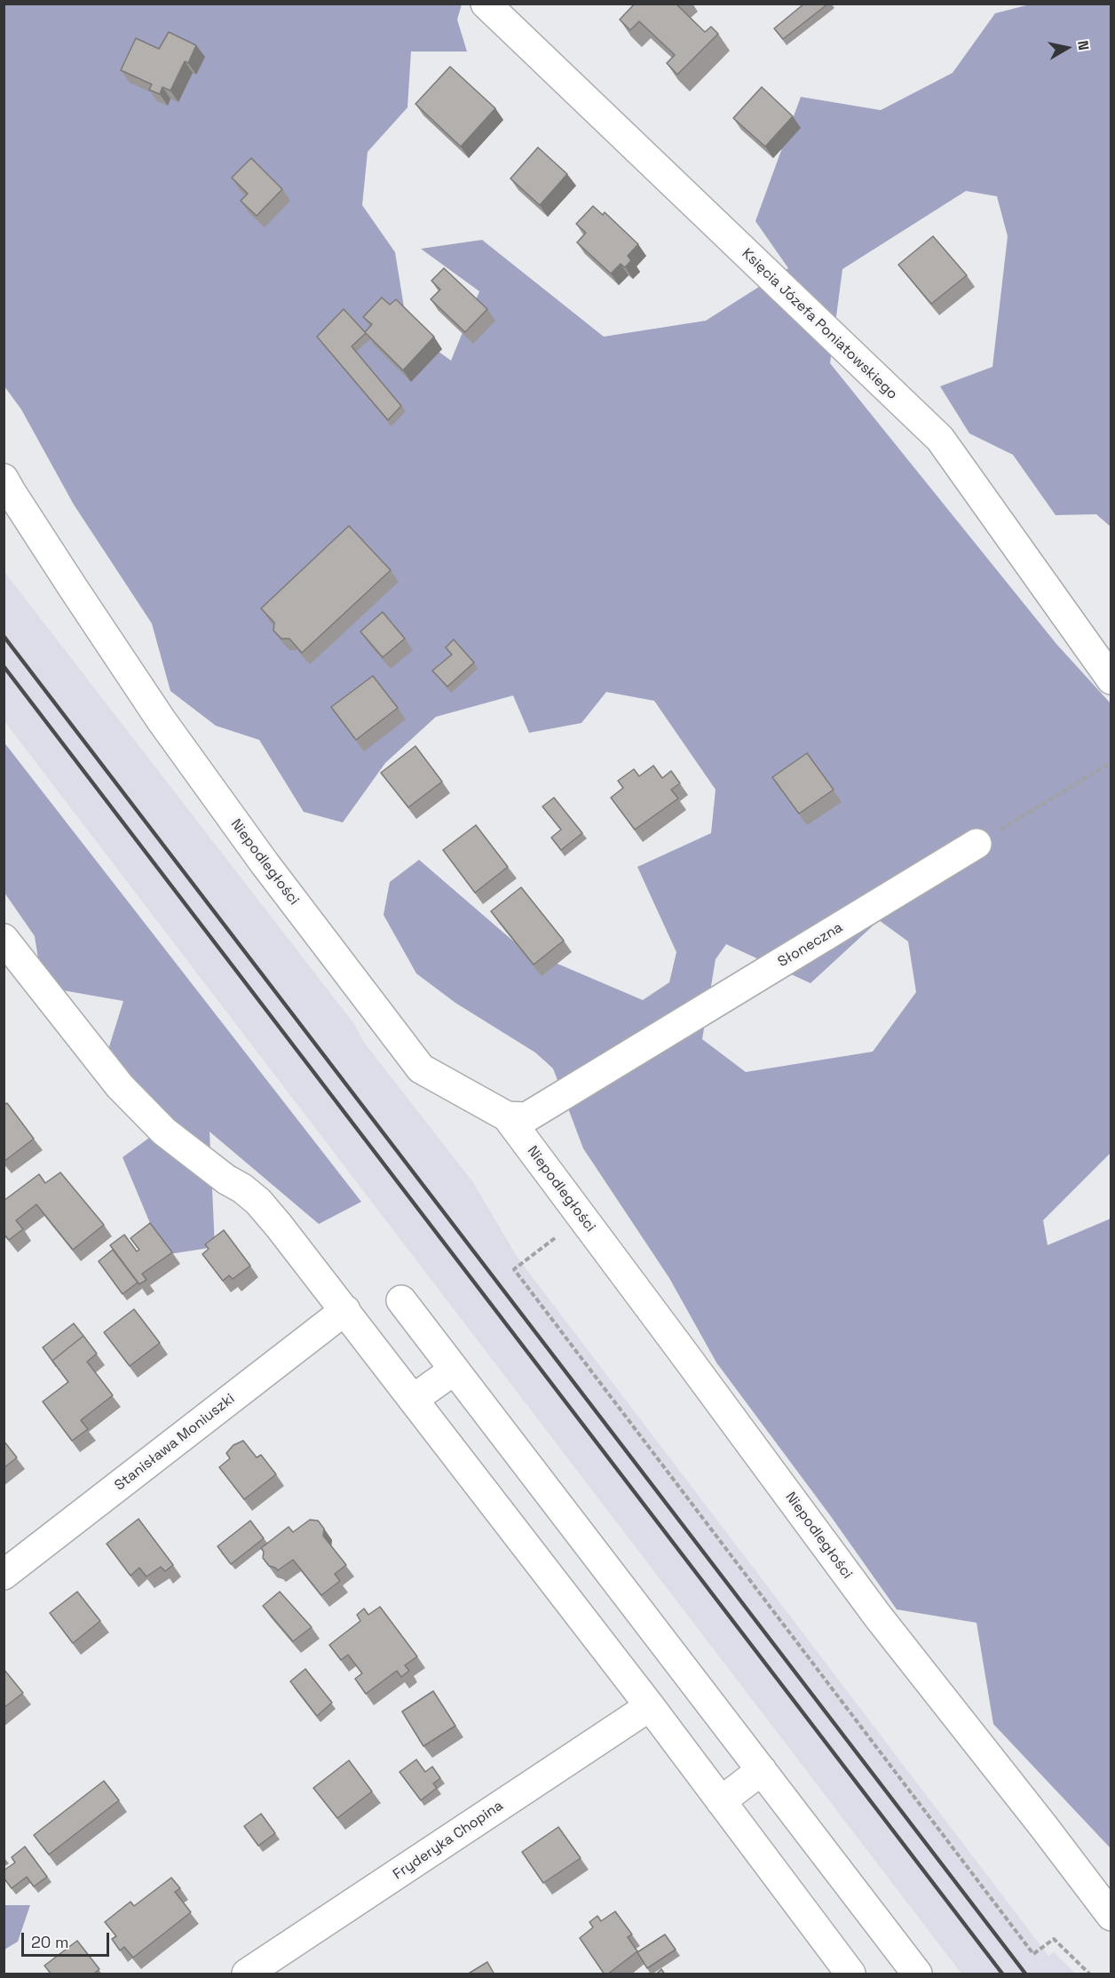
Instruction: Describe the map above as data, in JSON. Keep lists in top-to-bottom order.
{
  "streets": {
    "street": [
      "Księcia Józefa Poniatowskiego",
      "Niepodległości",
      "Słoneczna",
      "Stanisława Moniuszki",
      "Fryderyka Chopina"
    ]
  },
  "crossings": [
    ["Niepodległości", "Słoneczna"]
  ],
  "scale_bar": "20 m",
  "north": "right"
}
